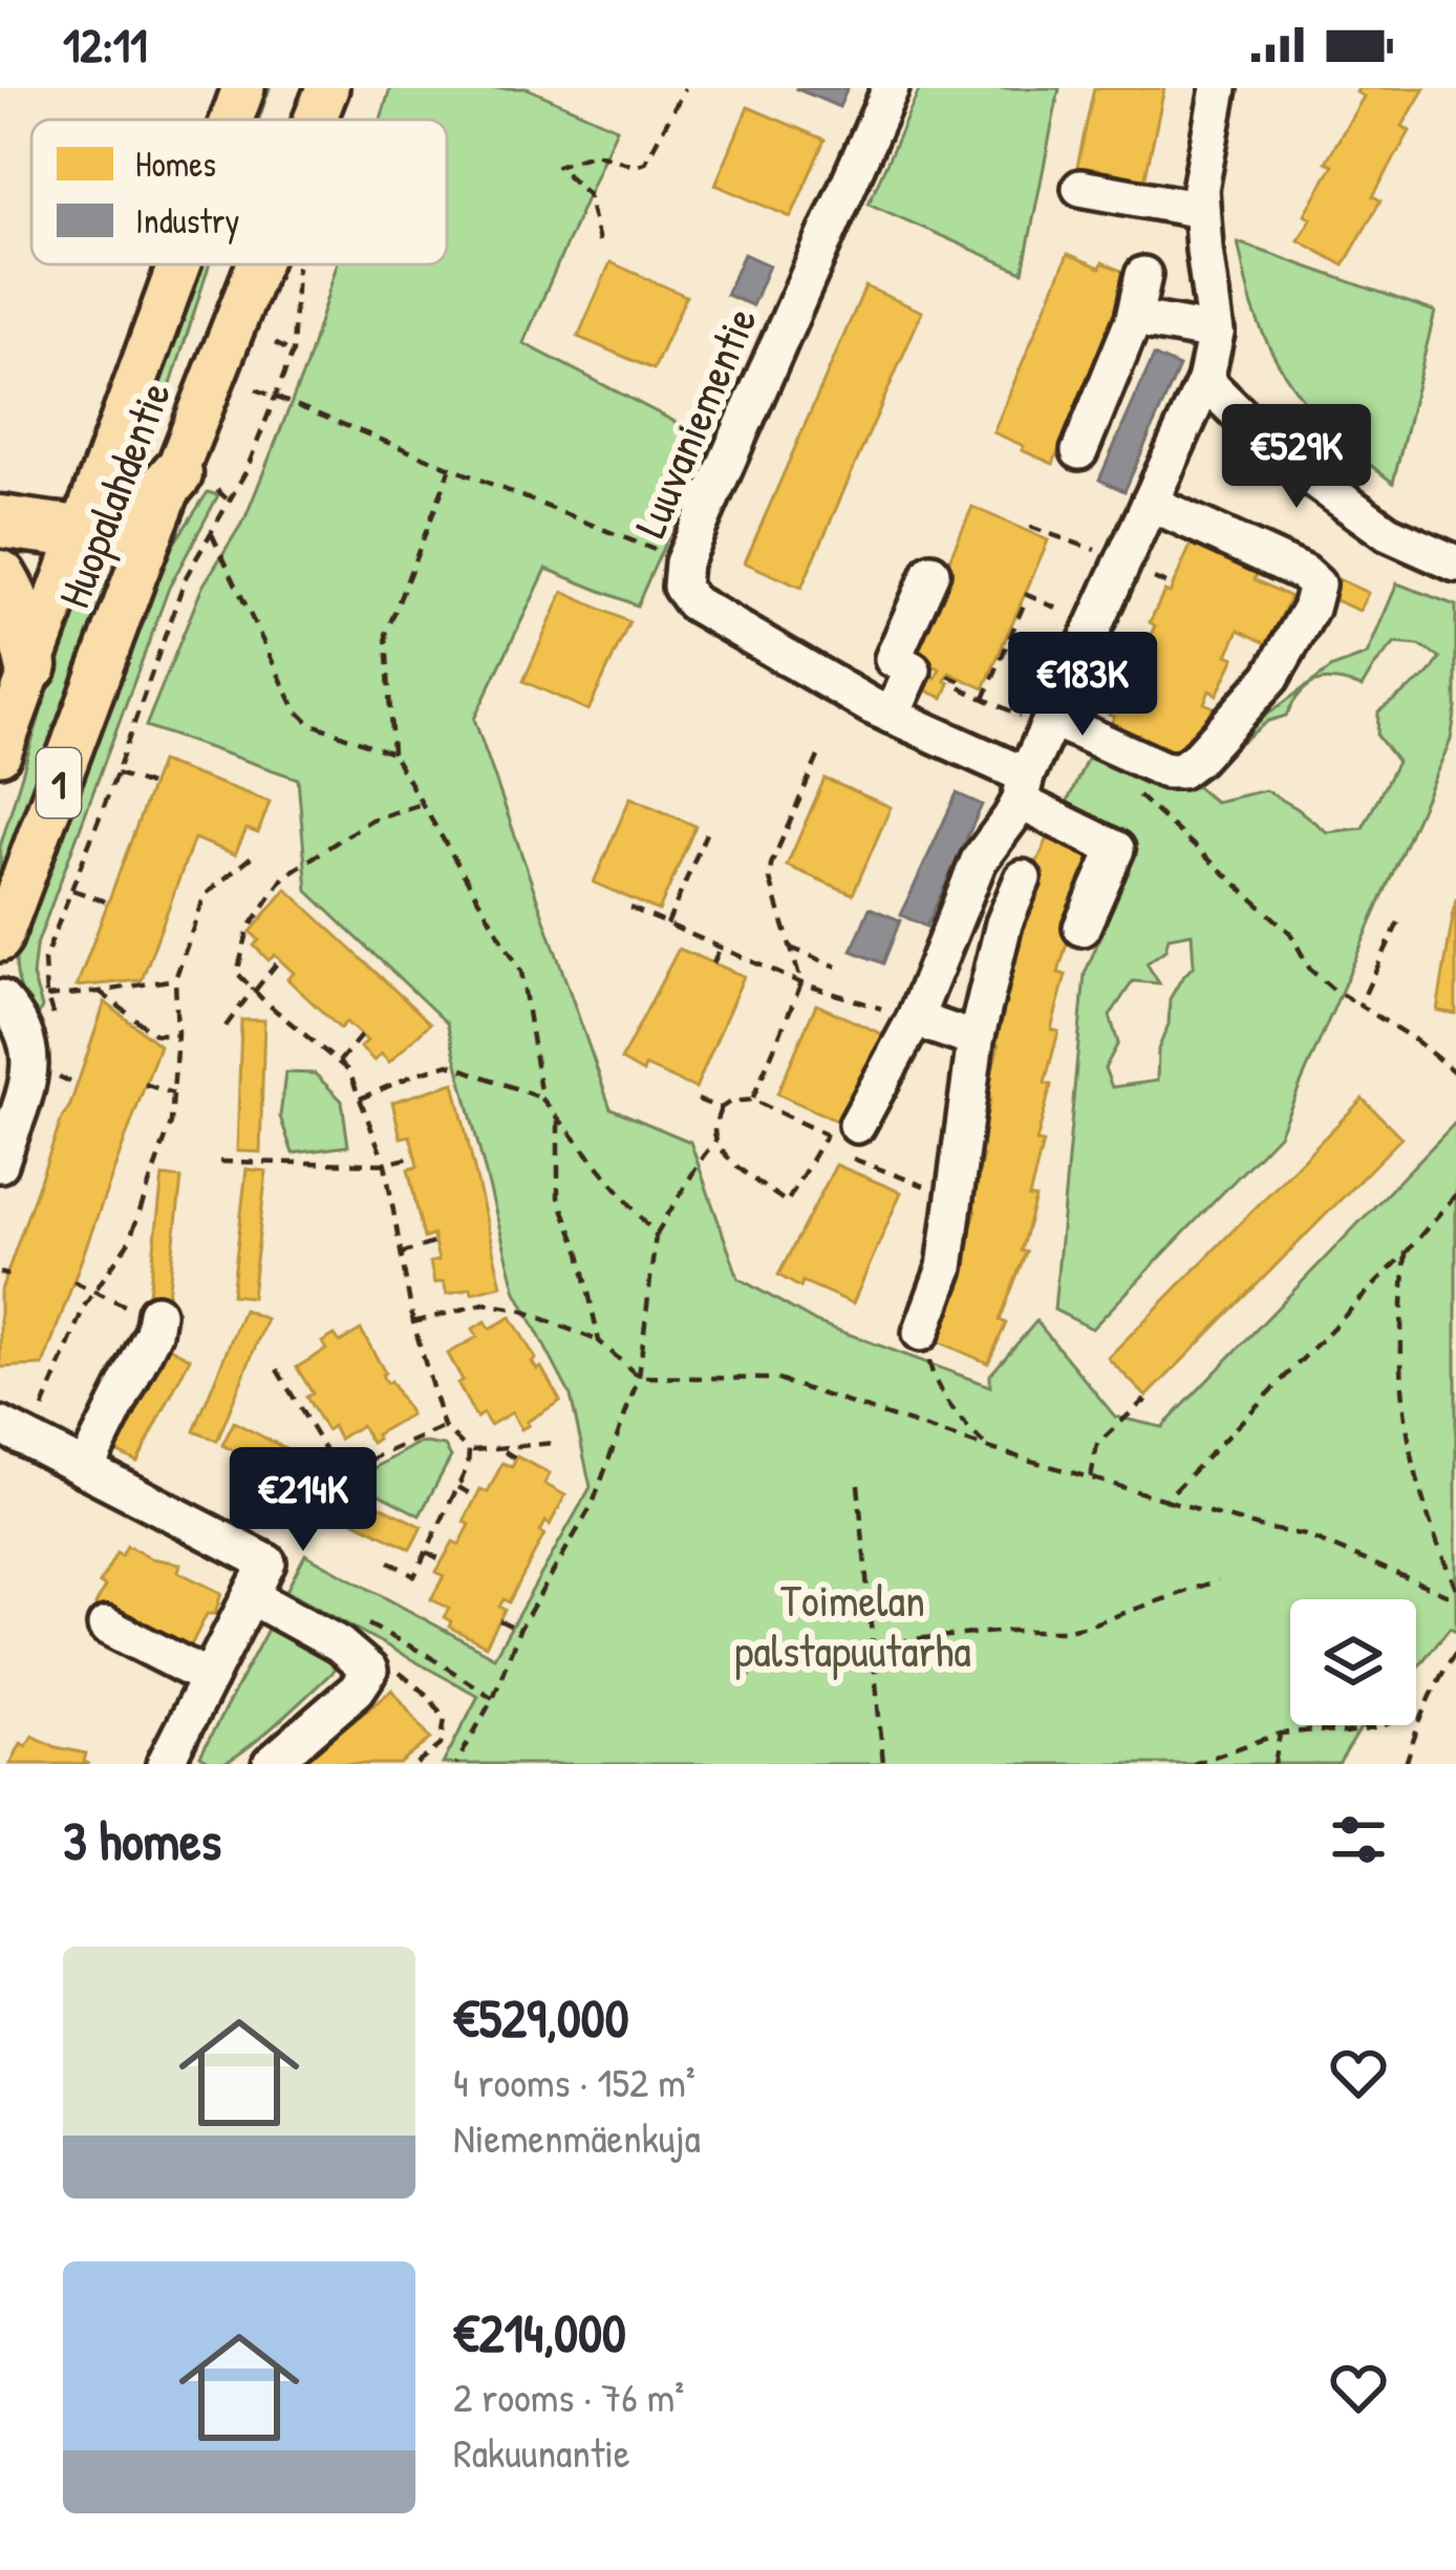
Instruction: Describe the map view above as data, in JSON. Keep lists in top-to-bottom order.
{
  "streets": {
    "main road": ["Huopalahdentie", "1"],
    "street": ["Luuvaniementie"]
  },
  "parks": ["Toimelan palstapuutarha"],
  "legend": ["Homes", "Industry"],
  "page": {
    "status": "12:11",
    "price": ["€529K", "€183K", "€214K"],
    "heading": "3 homes",
    "list": [
      {
        "name": "€529,000",
        "note": "4 rooms · 152 m² · Niemenmäenkuja"
      },
      {
        "name": "€214,000",
        "note": "2 rooms · 76 m² · Rakuunantie"
      }
    ]
  }
}
